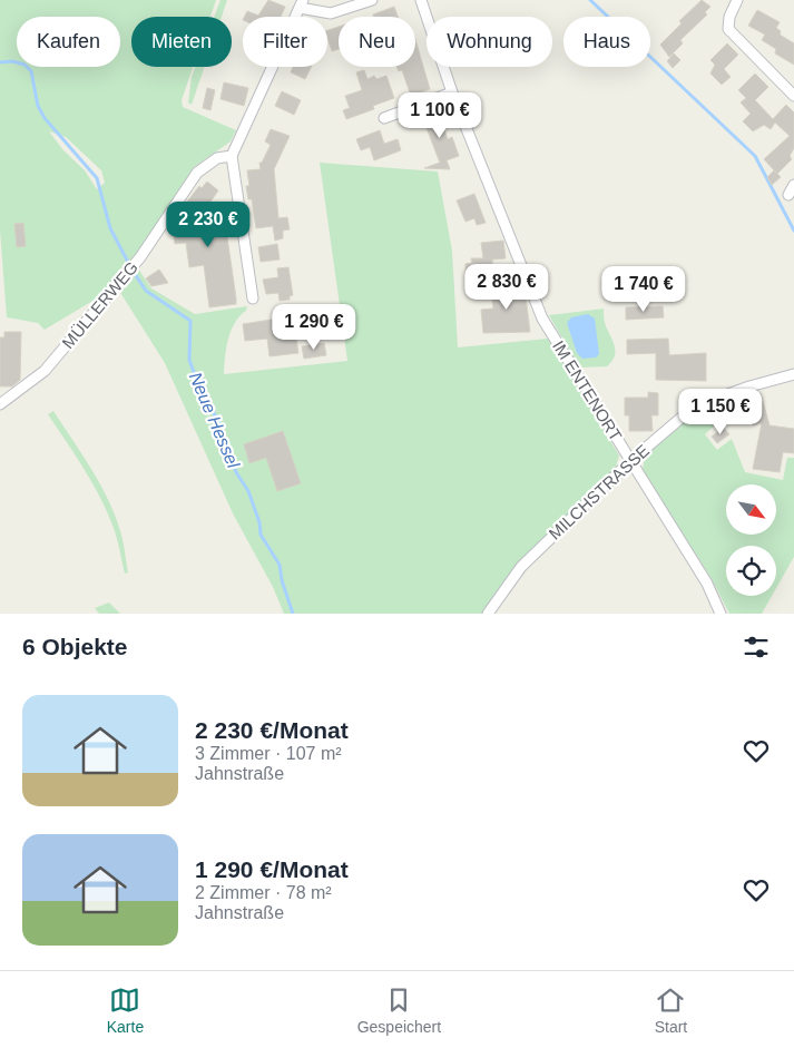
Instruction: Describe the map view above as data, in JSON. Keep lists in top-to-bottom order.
{
  "streets": {
    "street": ["MÜLLERWEG", "IM ENTENORT", "MILCHSTRASSE"]
  },
  "crossings": [
    ["IM ENTENORT", "MILCHSTRASSE"]
  ],
  "water": ["Neue Hessel"],
  "north": "bottom right",
  "page": {
    "chip": [
      "Kaufen",
      "Mieten",
      "Filter",
      "Neu",
      "Wohnung",
      "Haus"
    ],
    "price": [
      "1 100 €",
      "2 230 €",
      "2 830 €",
      "1 740 €",
      "1 290 €",
      "1 150 €"
    ],
    "heading": "6 Objekte",
    "list": [
      {
        "name": "2 230 €/Monat",
        "note": "3 Zimmer · 107 m² · Jahnstraße"
      },
      {
        "name": "1 290 €/Monat",
        "note": "2 Zimmer · 78 m² · Jahnstraße"
      }
    ],
    "tabs": ["Karte", "Gespeichert", "Start"]
  }
}
